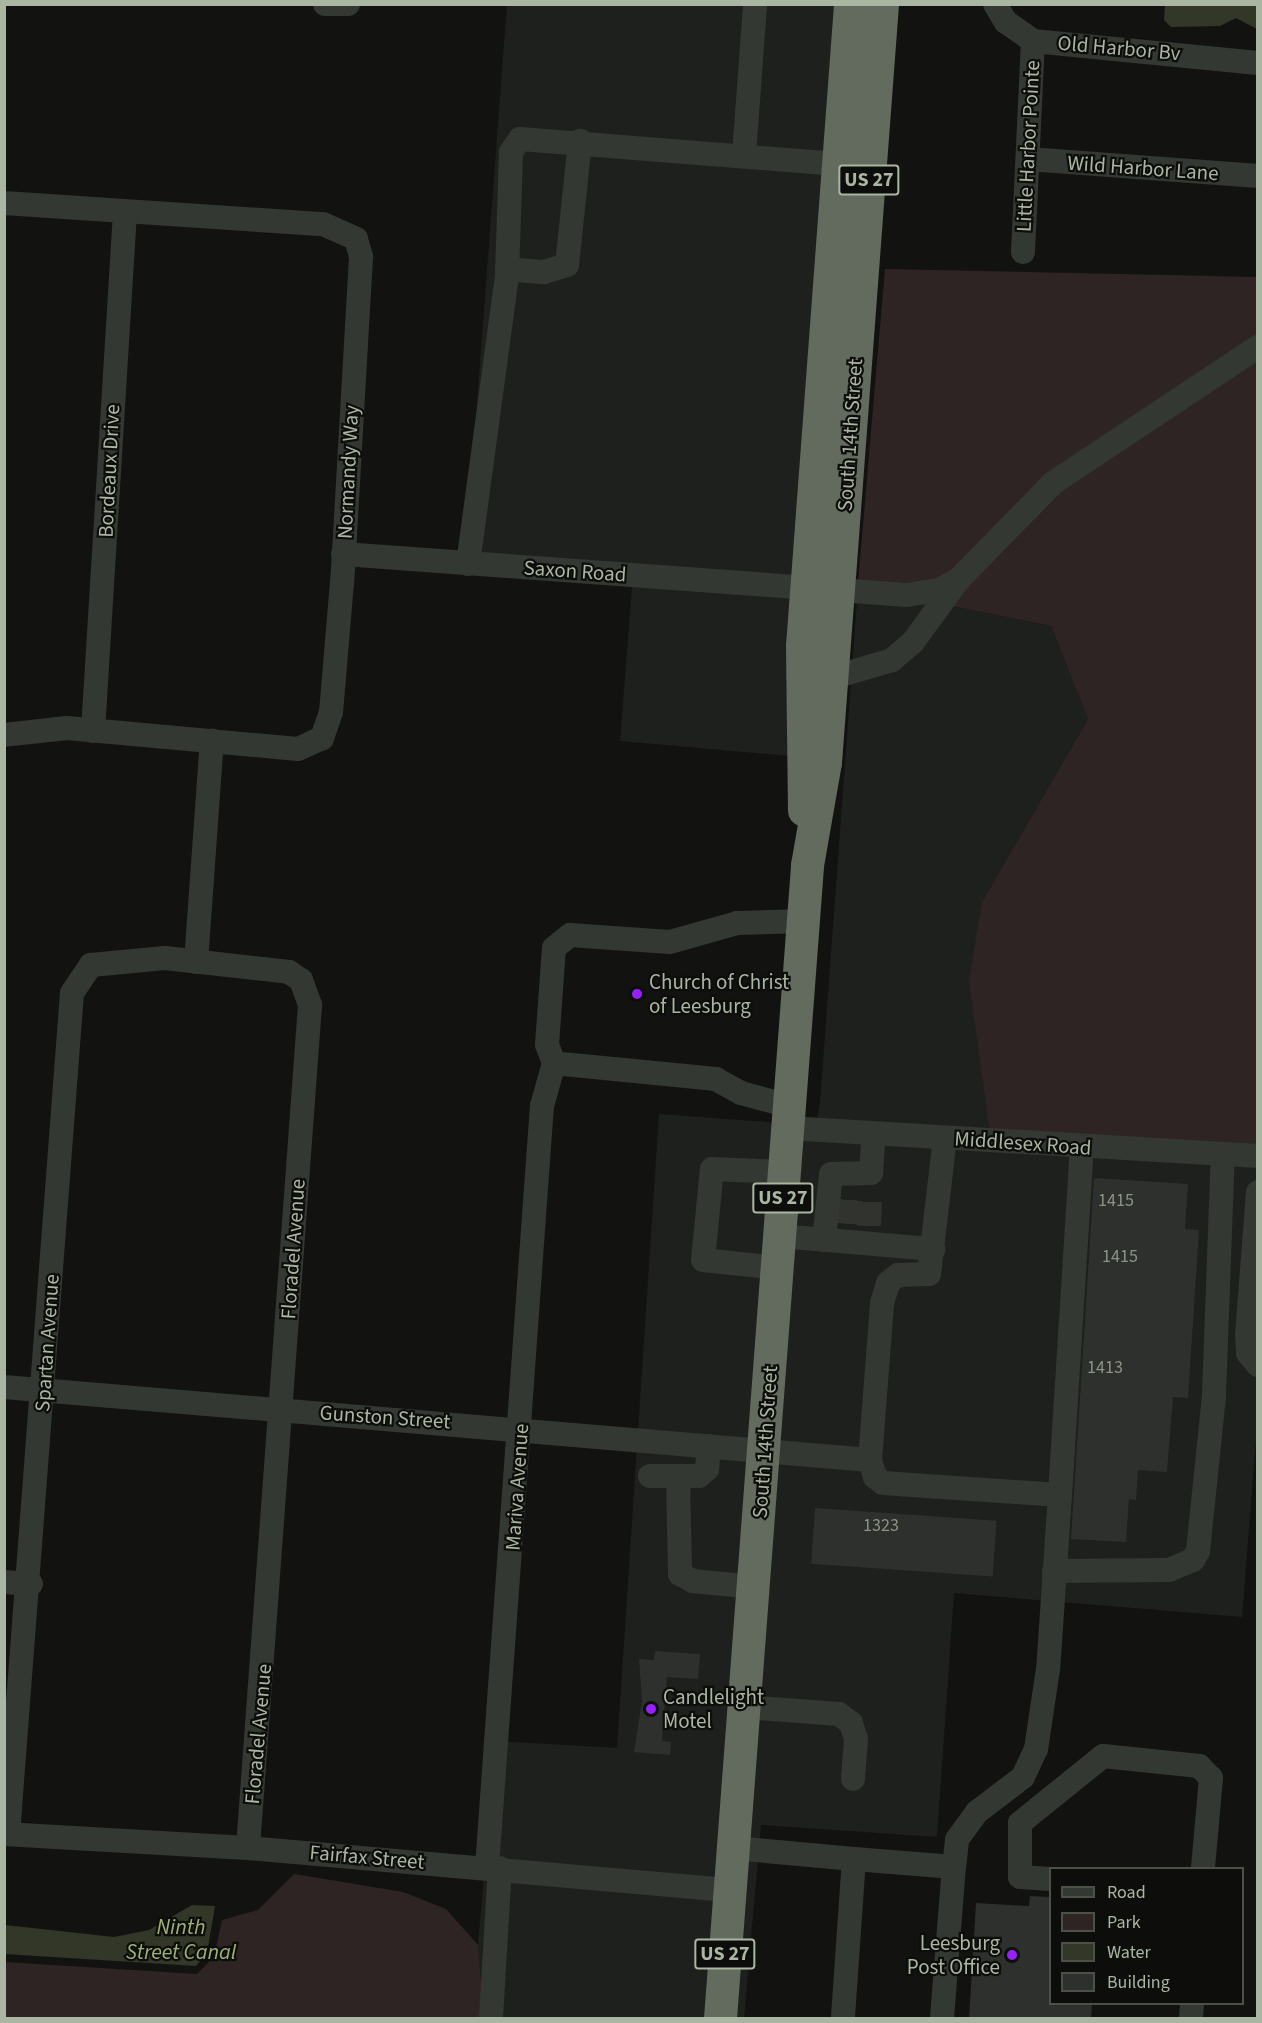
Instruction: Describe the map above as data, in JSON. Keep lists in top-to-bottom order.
{
  "streets": {
    "highway": ["US 27", "South 14th Street"],
    "street": [
      "Old Harbor Bv",
      "Little Harbor Pointe",
      "Wild Harbor Lane",
      "Bordeaux Drive",
      "Normandy Way",
      "Saxon Road",
      "Middlesex Road",
      "Floradel Avenue",
      "Spartan Avenue",
      "Gunston Street",
      "Mariva Avenue",
      "Fairfax Street"
    ]
  },
  "crossings": [
    ["Old Harbor Bv", "Little Harbor Pointe"],
    ["Little Harbor Pointe", "Wild Harbor Lane"],
    ["South 14th Street", "Saxon Road"],
    ["South 14th Street", "Middlesex Road"],
    ["South 14th Street", "Gunston Street"],
    ["South 14th Street", "Fairfax Street"],
    ["Bordeaux Drive", "Normandy Way"],
    ["Normandy Way", "Saxon Road"],
    ["Middlesex Road", "Mariva Avenue"],
    ["Floradel Avenue", "Spartan Avenue"],
    ["Floradel Avenue", "Gunston Street"],
    ["Floradel Avenue", "Fairfax Street"],
    ["Spartan Avenue", "Gunston Street"],
    ["Spartan Avenue", "Fairfax Street"],
    ["Gunston Street", "Mariva Avenue"],
    ["Mariva Avenue", "Fairfax Street"]
  ],
  "water": ["Ninth Street Canal"],
  "places": ["Church of Christ of Leesburg", "Candlelight Motel", "Leesburg Post Office"],
  "house_numbers": [
    "1415",
    "1415",
    "1413",
    "1323"
  ],
  "legend": [
    "Road",
    "Park",
    "Water",
    "Building"
  ]
}
